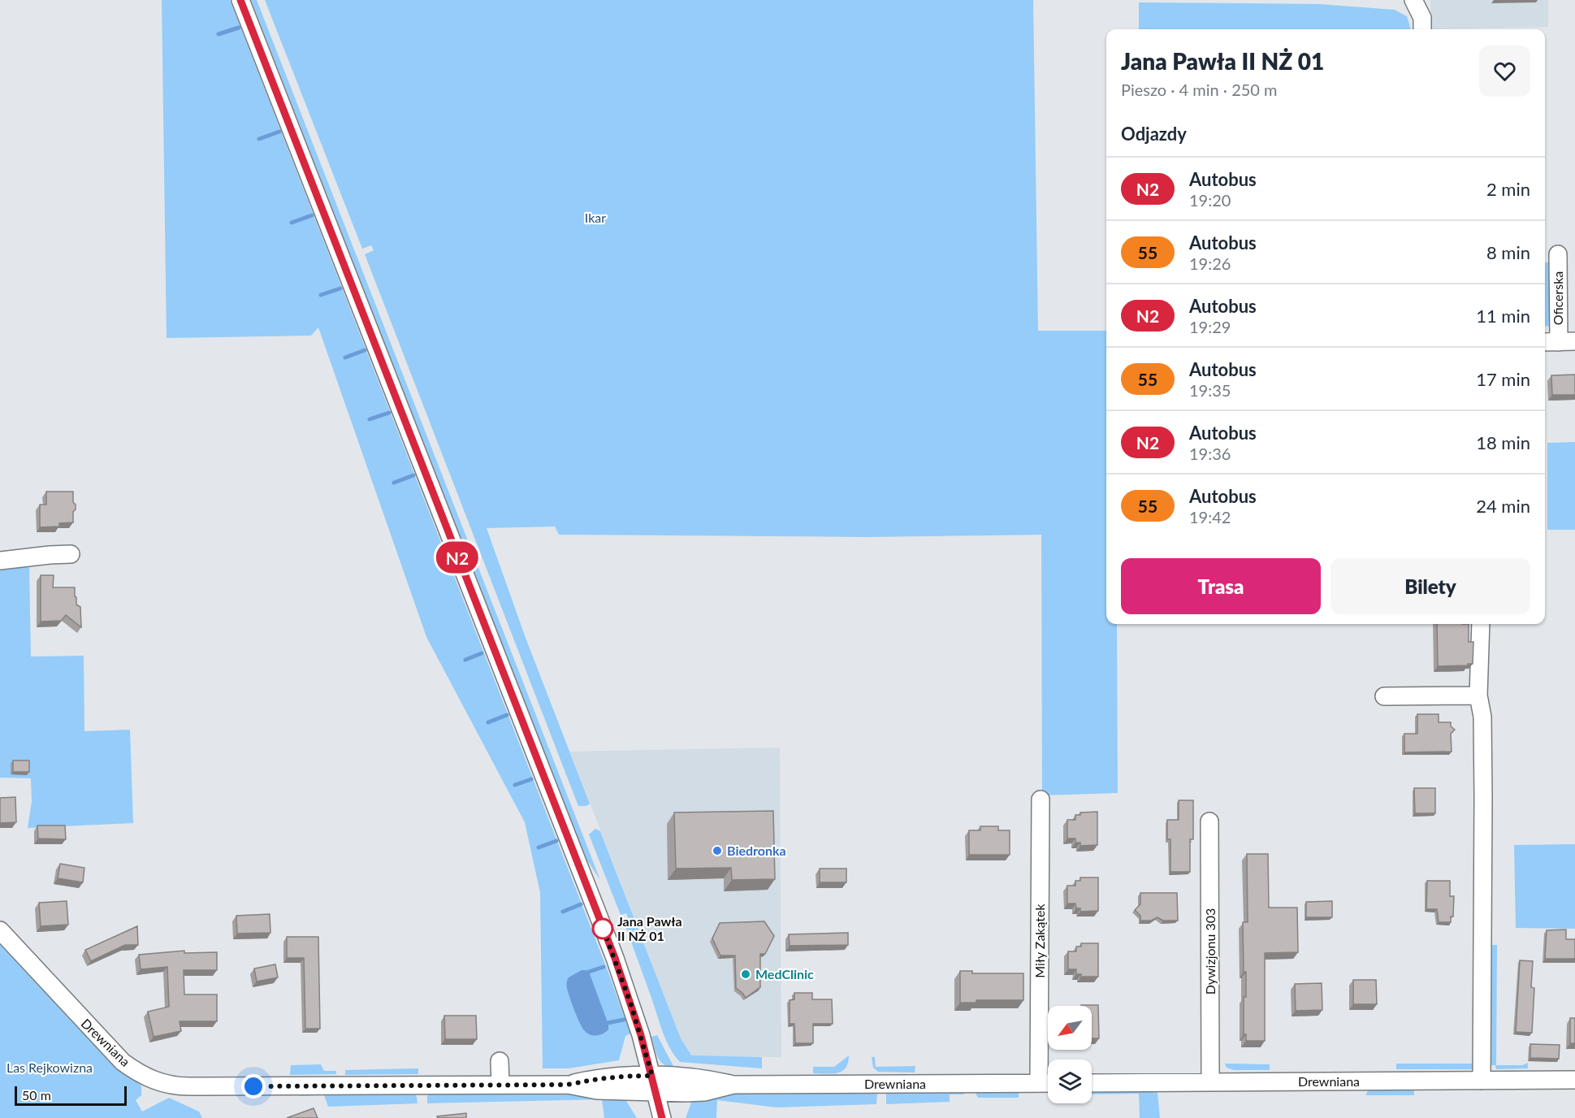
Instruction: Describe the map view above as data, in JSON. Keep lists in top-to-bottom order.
{
  "streets": {
    "street": [
      "Oficerska",
      "Miły Zakątek",
      "Dywizjonu 303",
      "Drewniana"
    ]
  },
  "crossings": [
    ["Miły Zakątek", "Drewniana"],
    ["Dywizjonu 303", "Drewniana"]
  ],
  "parks": ["Ikar", "Las Rejkowizna"],
  "places": ["Biedronka", "Jana Pawła II NŻ 01", "MedClinic"],
  "lines": ["bus line N2"],
  "scale_bar": "50 m",
  "north": "bottom left",
  "page": {
    "on_map": "N2",
    "heading": [
      ["Jana Pawła II NŻ 01", "Pieszo · 4 min · 250 m"],
      "Odjazdy"
    ],
    "list": [
      {
        "mark": "N2",
        "name": "Autobus",
        "note": "19:20",
        "value": "2 min"
      },
      {
        "mark": "55",
        "name": "Autobus",
        "note": "19:26",
        "value": "8 min"
      },
      {
        "mark": "N2",
        "name": "Autobus",
        "note": "19:29",
        "value": "11 min"
      },
      {
        "mark": "55",
        "name": "Autobus",
        "note": "19:35",
        "value": "17 min"
      },
      {
        "mark": "N2",
        "name": "Autobus",
        "note": "19:36",
        "value": "18 min"
      },
      {
        "mark": "55",
        "name": "Autobus",
        "note": "19:42",
        "value": "24 min"
      }
    ],
    "buttons": ["Trasa", "Bilety"],
    "scale": "50 m"
  }
}
